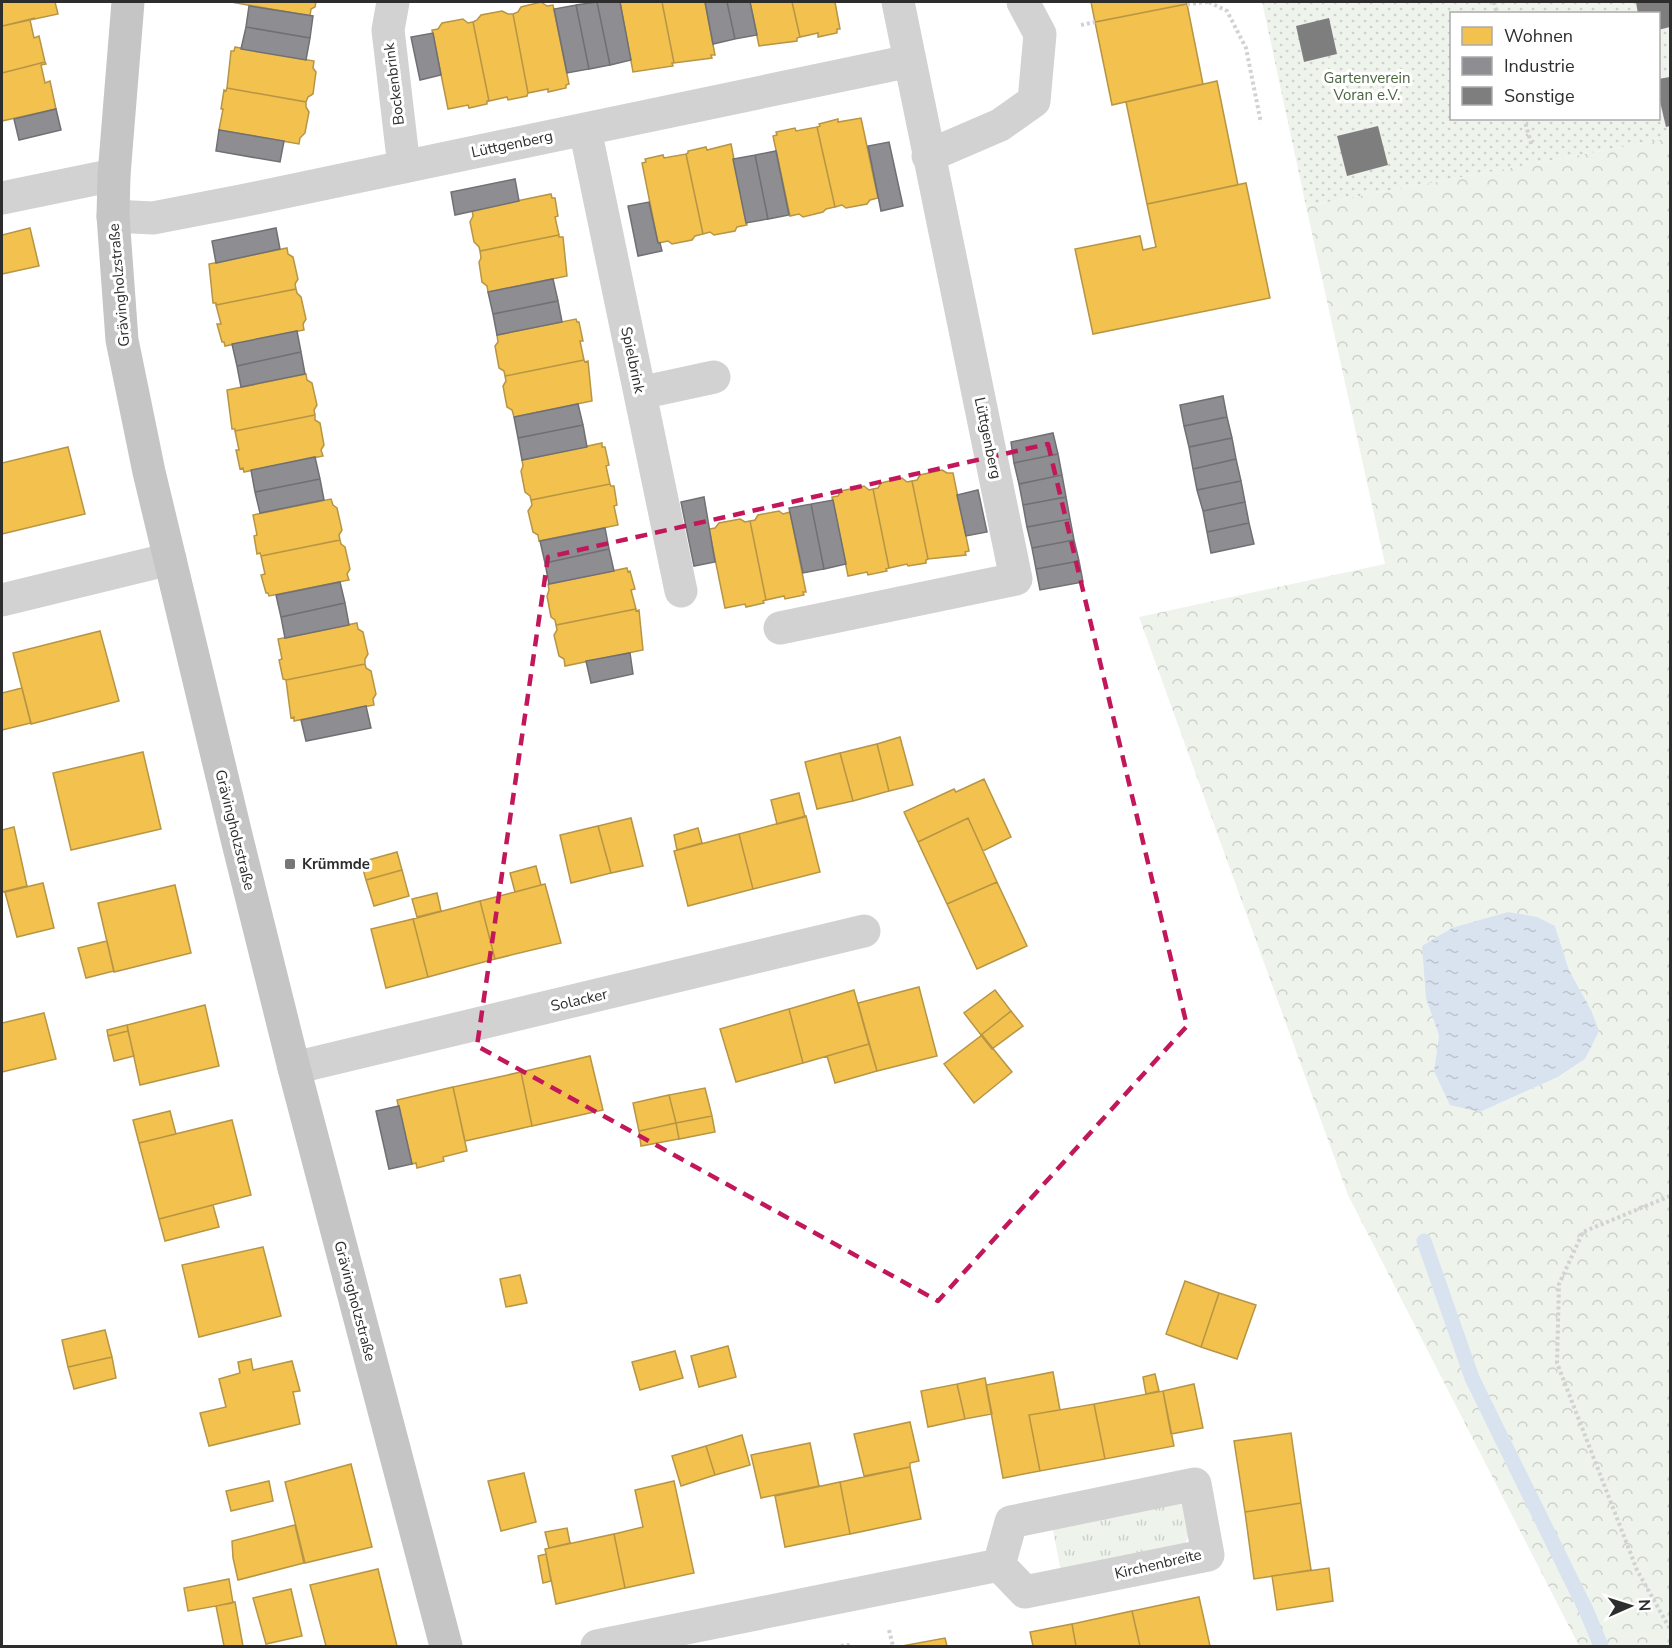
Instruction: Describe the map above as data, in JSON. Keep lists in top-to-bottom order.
{
  "streets": {
    "main road": ["Grävingholzstraße"],
    "street": [
      "Bockenbrink",
      "Lüttgenberg",
      "Spielbrink",
      "Solacker",
      "Kirchenbreite"
    ]
  },
  "crossings": [
    ["Bockenbrink", "Lüttgenberg"],
    ["Lüttgenberg", "Grävingholzstraße"],
    ["Lüttgenberg", "Spielbrink"],
    ["Grävingholzstraße", "Solacker"]
  ],
  "parks": ["Gartenverein Voran e.V."],
  "places": {
    "transit": ["Krümmde"]
  },
  "legend": ["Wohnen", "Industrie", "Sonstige"],
  "north": "right"
}
